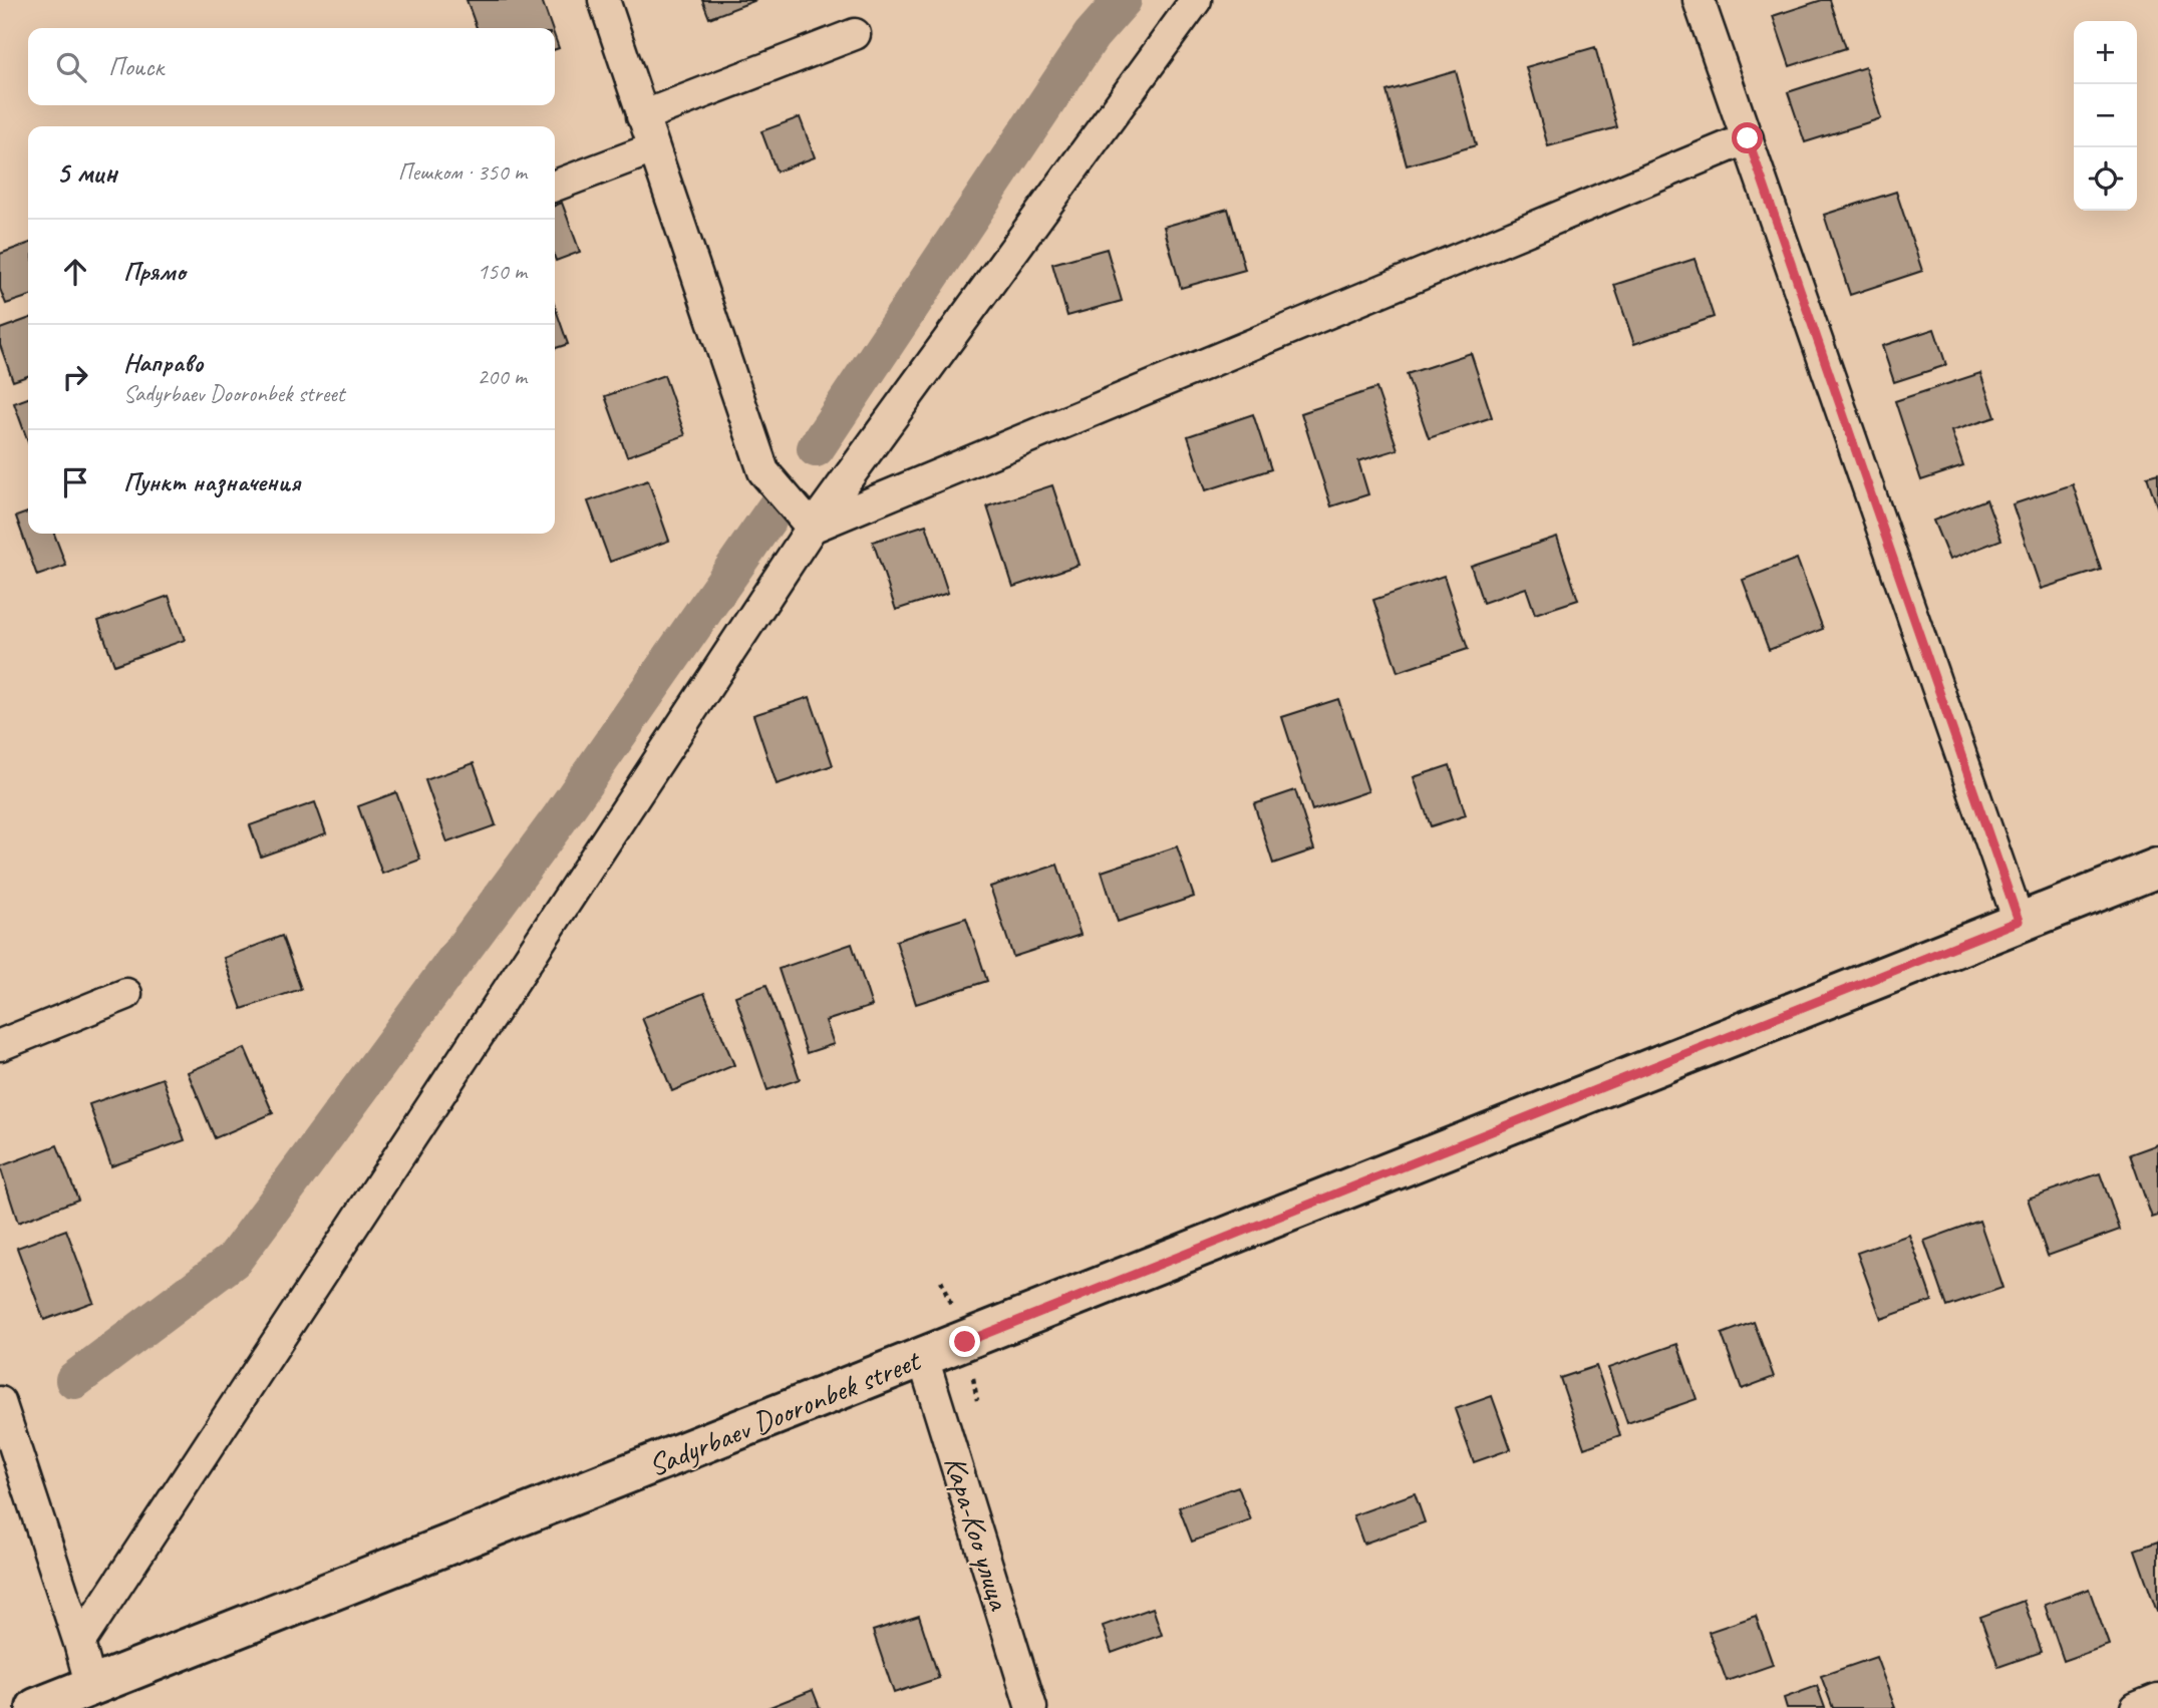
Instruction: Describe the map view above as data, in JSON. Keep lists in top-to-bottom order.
{
  "streets": {
    "main road": ["Sadyrbaev Dooronbek street"],
    "street": ["Кара-Коо улица"]
  },
  "crossings": [
    ["Sadyrbaev Dooronbek street", "Кара-Коо улица"]
  ],
  "page": {
    "map_buttons": ["+", "−"],
    "search": "Поиск",
    "heading": ["5 мин", "Пешком · 350 m"],
    "list": [
      ["Прямо", "150 m"],
      ["Направо", "Sadyrbaev Dooronbek street", "200 m"],
      "Пункт назначения"
    ]
  }
}
